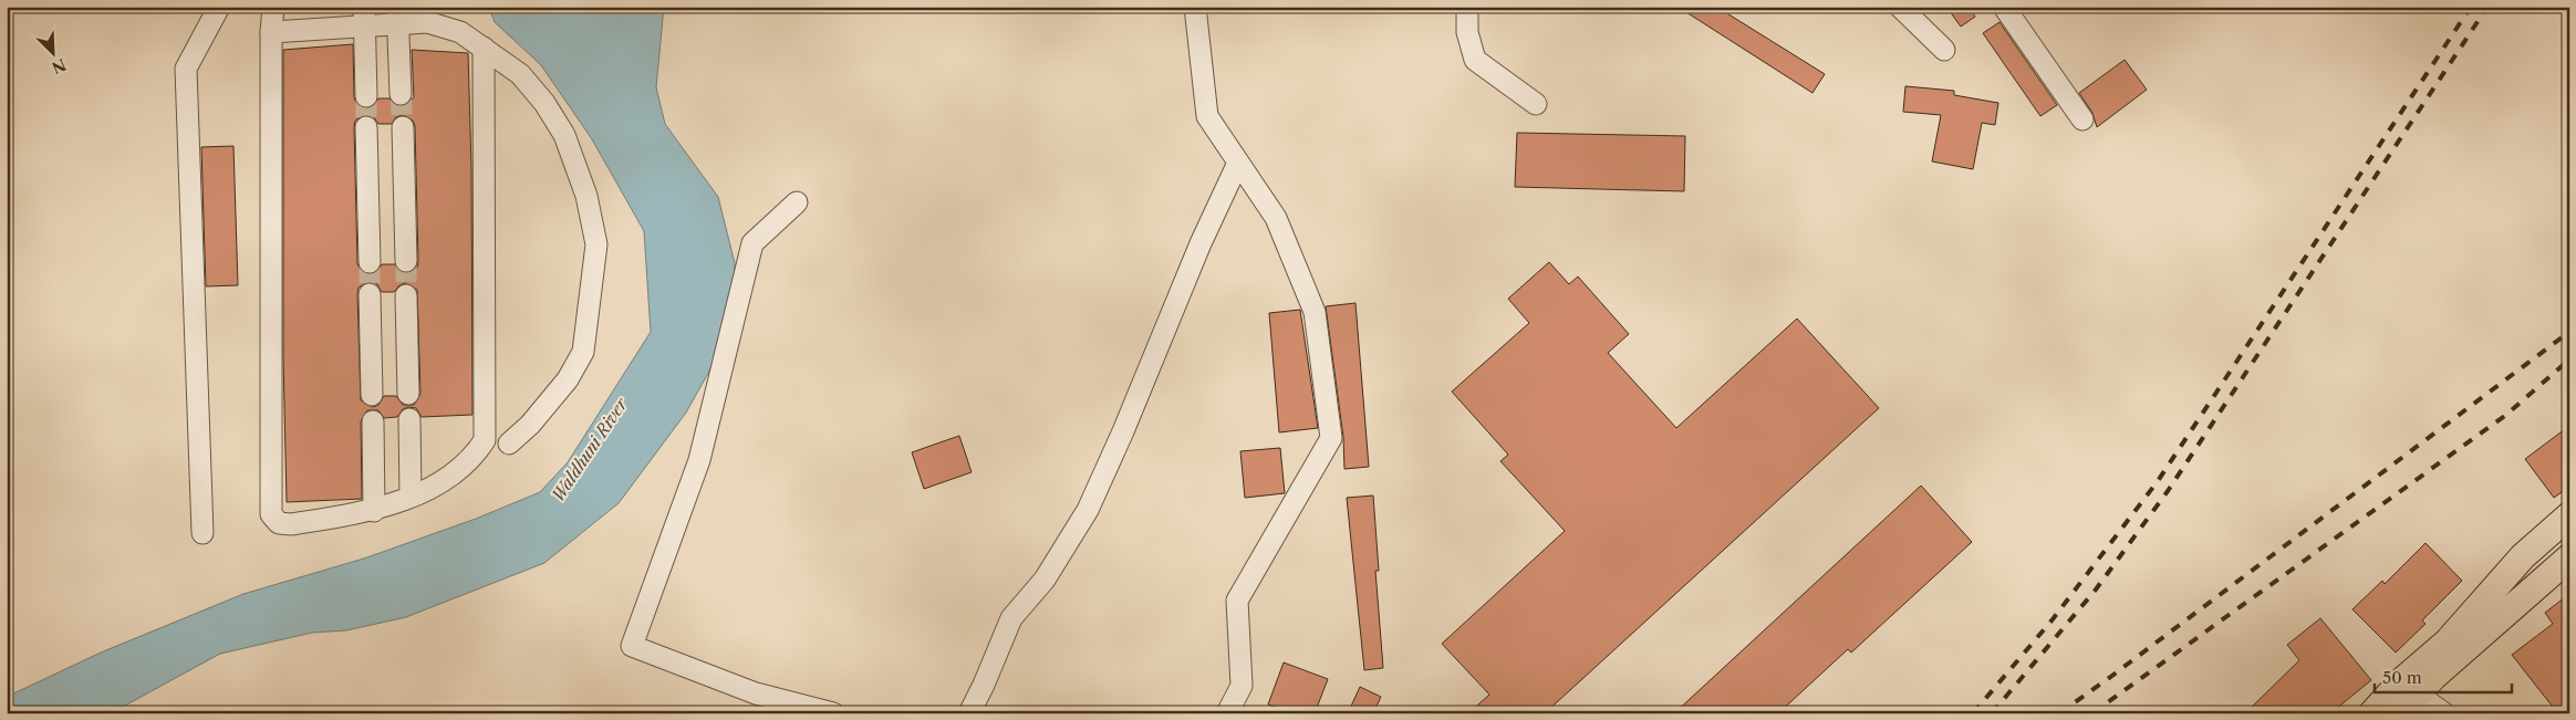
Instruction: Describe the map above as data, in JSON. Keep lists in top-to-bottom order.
{
  "water": ["Waldhuni River"],
  "scale_bar": "50 m",
  "north": "bottom right"
}
